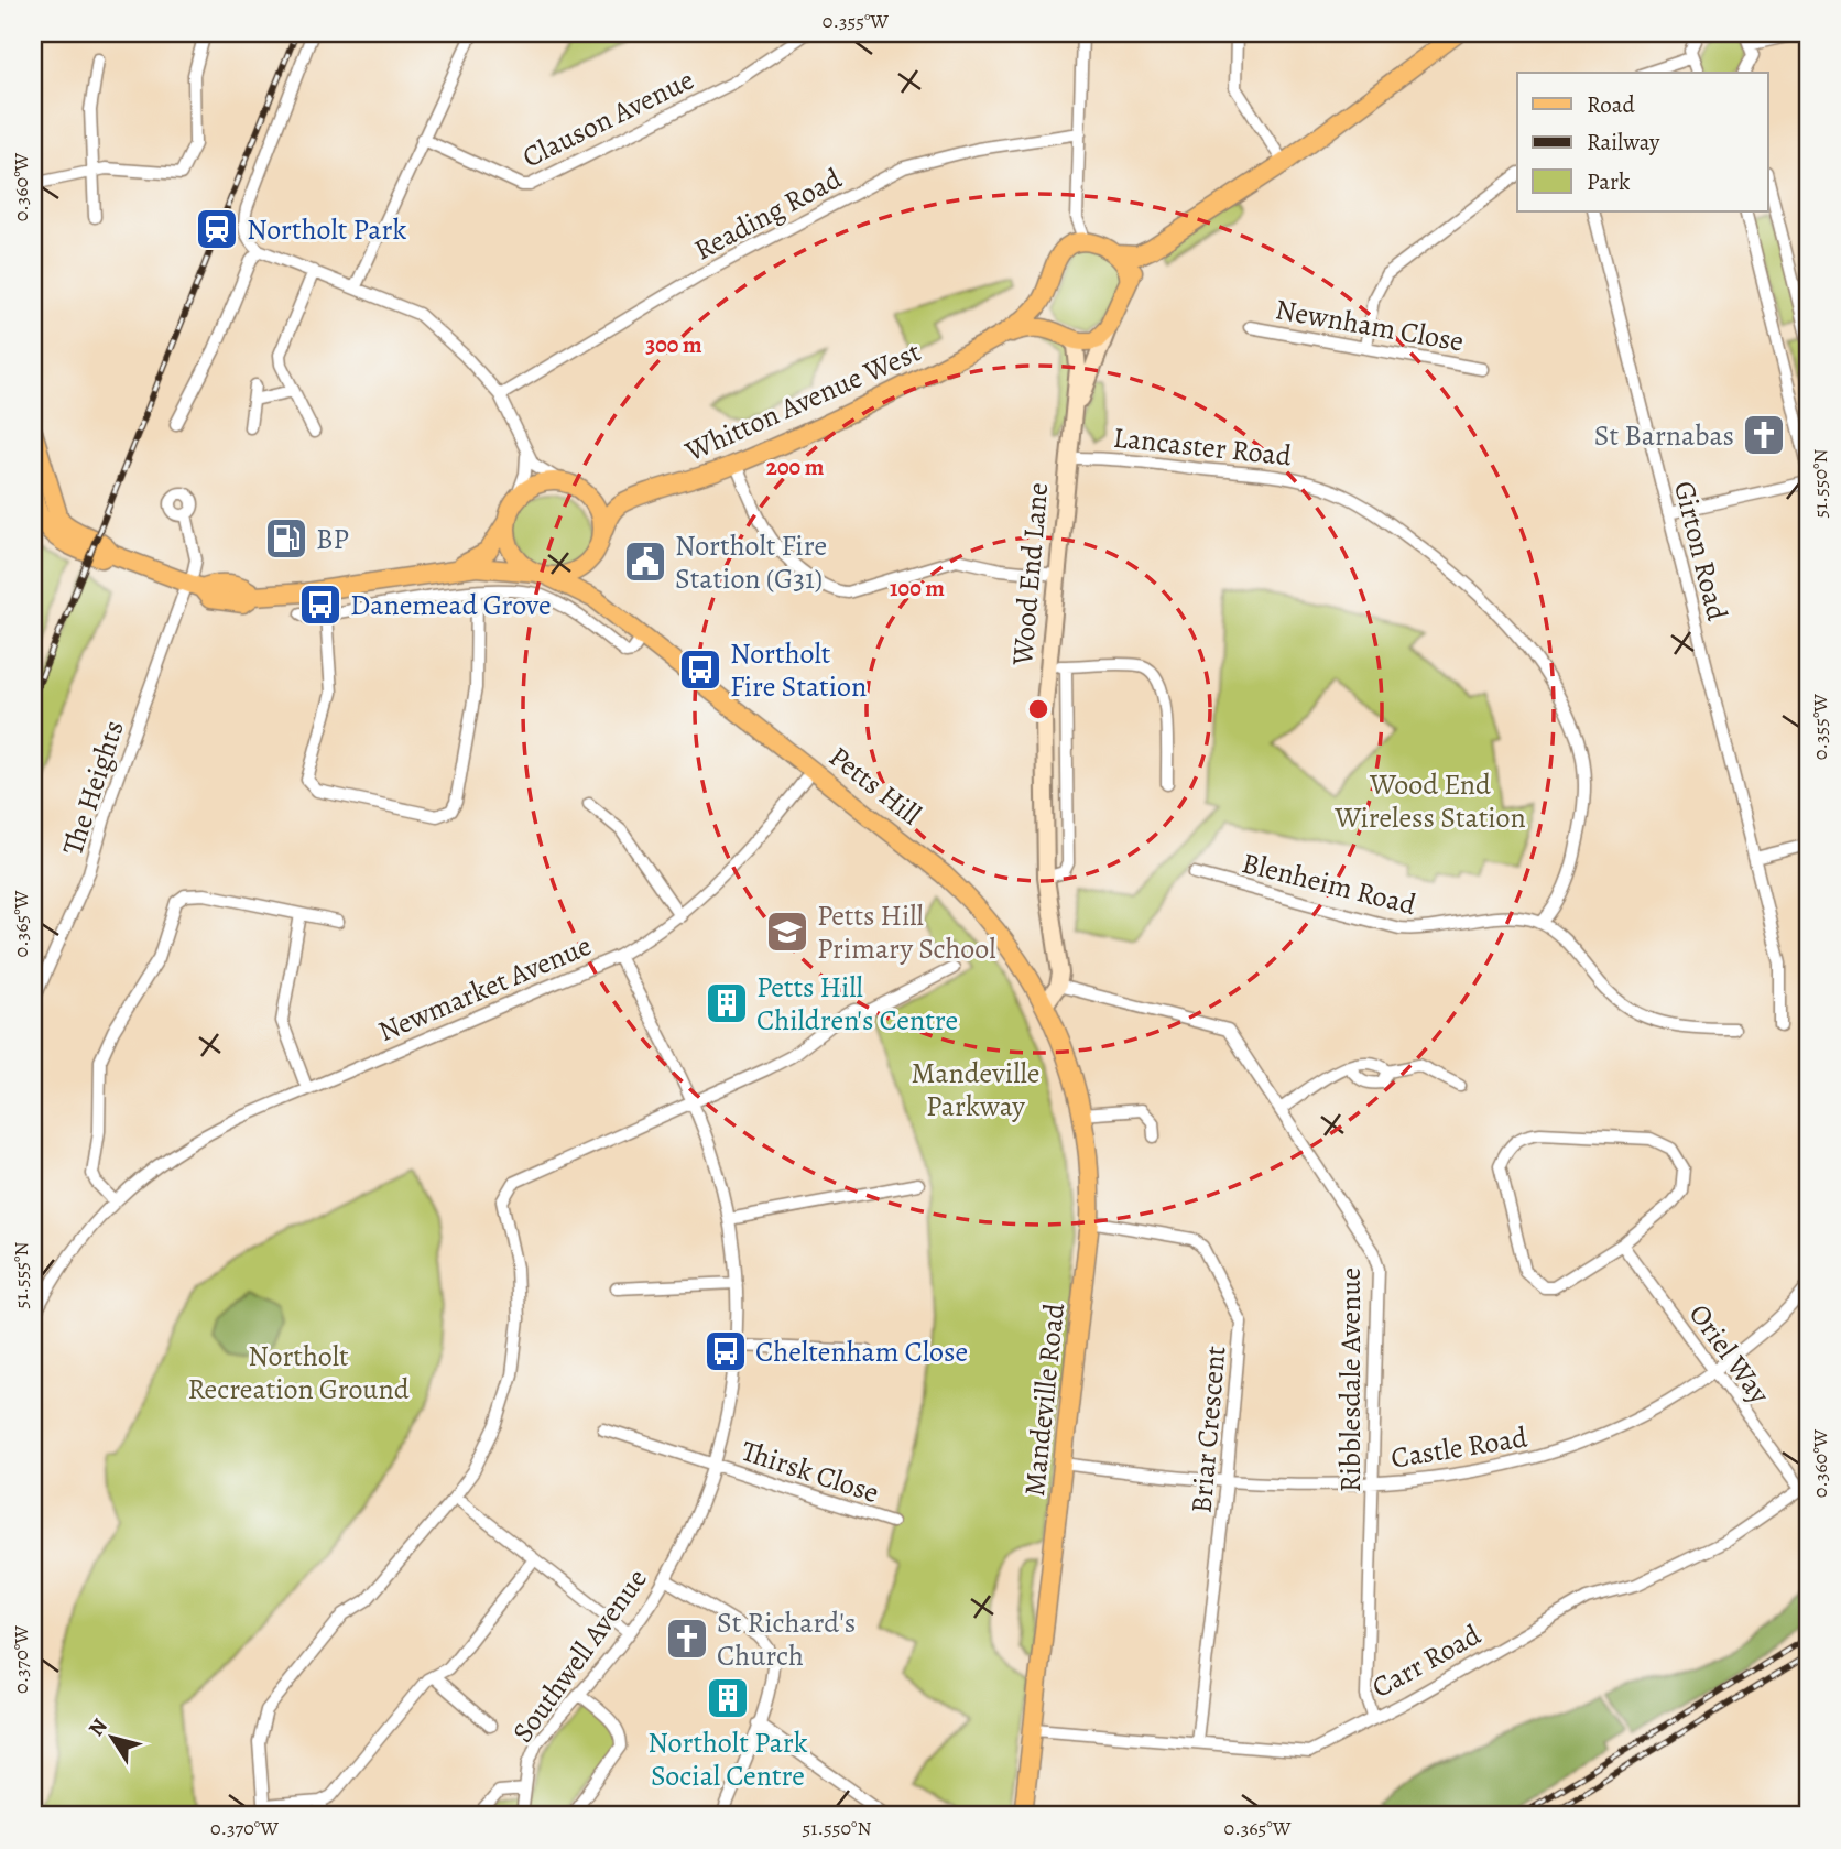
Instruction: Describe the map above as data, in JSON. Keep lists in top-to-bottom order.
{
  "streets": {
    "main road": [
      "Whitton Avenue West",
      "Wood End Lane",
      "Petts Hill",
      "Mandeville Road"
    ],
    "street": [
      "Clauson Avenue",
      "Reading Road",
      "Newnham Close",
      "Lancaster Road",
      "Girton Road",
      "The Heights",
      "Blenheim Road",
      "Newmarket Avenue",
      "Oriel Way",
      "Ribblesdale Avenue",
      "Briar Crescent",
      "Castle Road",
      "Thirsk Close",
      "Southwell Avenue",
      "Carr Road"
    ]
  },
  "crossings": [
    ["Whitton Avenue West", "Wood End Lane"],
    ["Whitton Avenue West", "Petts Hill"],
    ["Lancaster Road", "Wood End Lane"],
    ["Lancaster Road", "Blenheim Road"],
    ["Wood End Lane", "Ribblesdale Avenue"],
    ["Petts Hill", "The Heights"],
    ["Petts Hill", "Newmarket Avenue"],
    ["Petts Hill", "Mandeville Road"],
    ["Newmarket Avenue", "Southwell Avenue"],
    ["Oriel Way", "Castle Road"],
    ["Oriel Way", "Carr Road"],
    ["Ribblesdale Avenue", "Castle Road"],
    ["Ribblesdale Avenue", "Carr Road"],
    ["Mandeville Road", "Briar Crescent"],
    ["Mandeville Road", "Castle Road"],
    ["Mandeville Road", "Carr Road"],
    ["Briar Crescent", "Castle Road"],
    ["Briar Crescent", "Carr Road"],
    ["Thirsk Close", "Southwell Avenue"]
  ],
  "parks": ["Wood End Wireless Station", "Mandeville Parkway", "Northolt Recreation Ground"],
  "places": {
    "station": ["Northolt Park"],
    "church": ["St Barnabas", "St Richard's Church"],
    "fuel station": ["BP"],
    "public building": ["Northolt Fire Station (G31)"],
    "bus stop": ["Danemead Grove", "Northolt Fire Station", "Cheltenham Close"],
    "school or university": ["Petts Hill Primary School"],
    "building": ["Petts Hill Children's Centre", "Northolt Park Social Centre"]
  },
  "legend": ["Road", "Railway", "Park"],
  "north": "top left",
  "coordinates": [
    "0.355°W",
    "0.360°W",
    "51.550°N",
    "0.365°W",
    "51.555°N",
    "0.370°W"
  ],
  "rings": ["300 m", "200 m", "100 m"]
}
